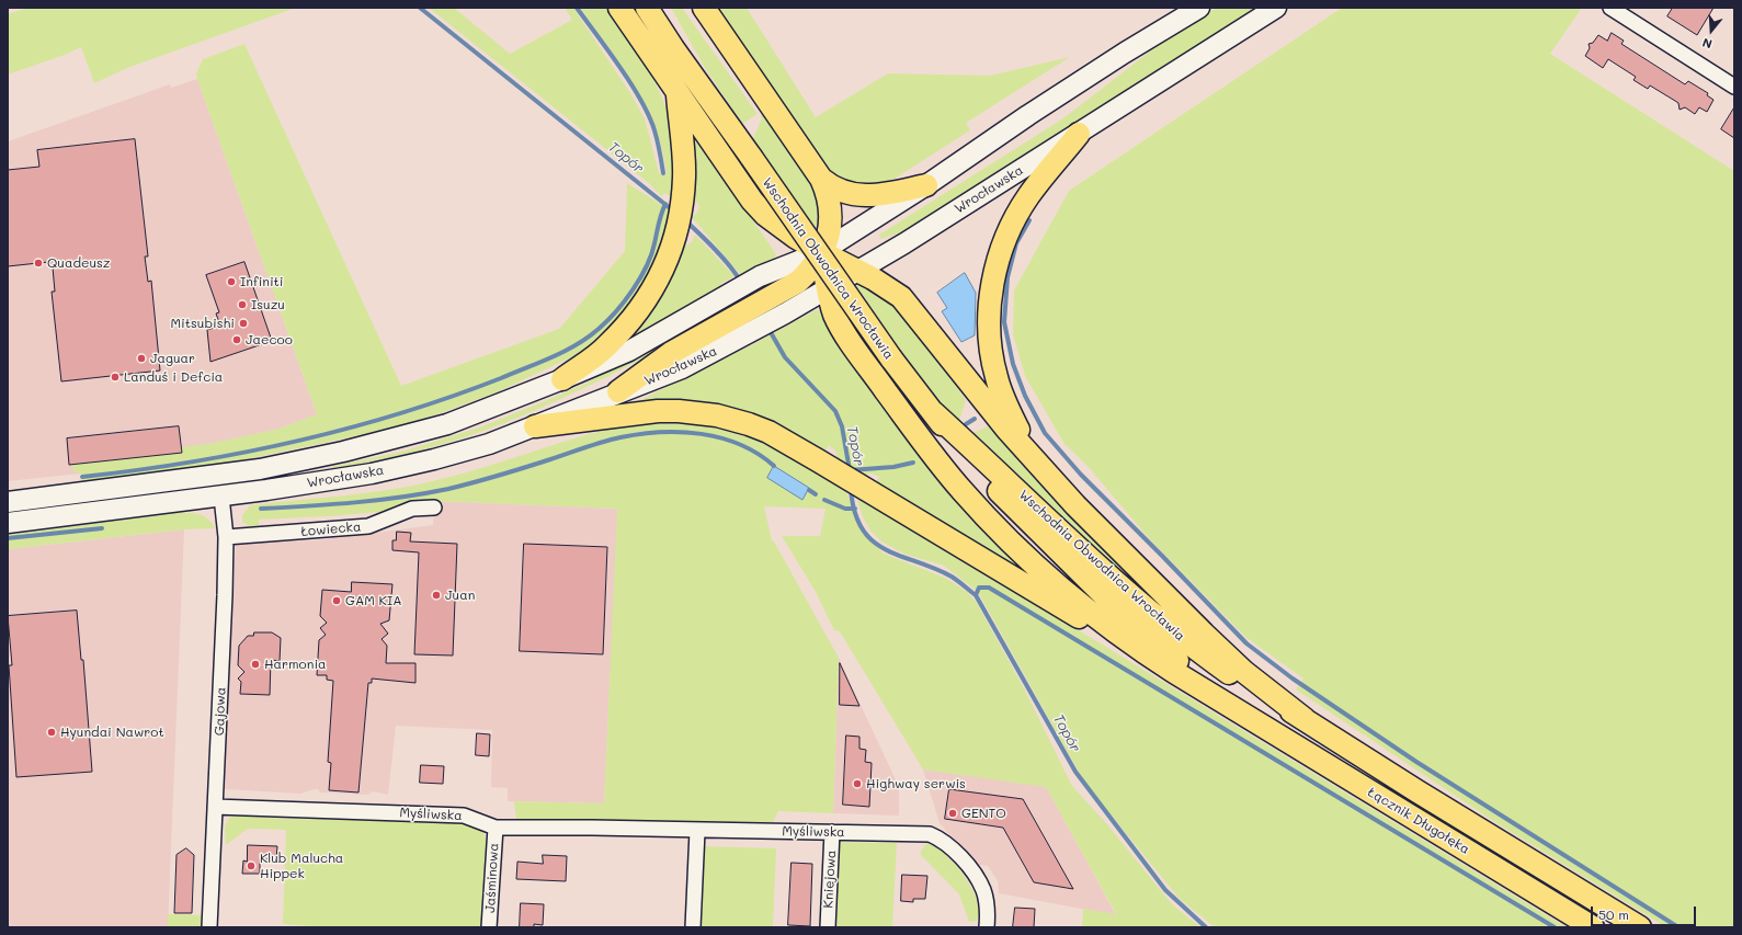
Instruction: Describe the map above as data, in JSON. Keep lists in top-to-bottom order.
{
  "streets": {
    "main road": ["Wrocławska", "Wschodnia Obwodnica Wrocławia", "Łącznik Długołęka"],
    "street": [
      "Łowiecka",
      "Gajowa",
      "Myśliwska",
      "Jaśminowa",
      "Kniejowa"
    ]
  },
  "crossings": [
    ["Wrocławska", "Gajowa"],
    ["Wschodnia Obwodnica Wrocławia", "Łącznik Długołęka"],
    ["Łowiecka", "Gajowa"],
    ["Gajowa", "Myśliwska"],
    ["Myśliwska", "Jaśminowa"],
    ["Myśliwska", "Kniejowa"]
  ],
  "water": ["Topór"],
  "places": [
    "Quadeusz",
    "Infiniti",
    "Isuzu",
    "Mitsubishi",
    "Jaecoo",
    "Jaguar",
    "Landuś i Defcia",
    "Juan",
    "GAM KIA",
    "Harmonia",
    "Hyundai Nawrot",
    "Highway serwis",
    "GENTO",
    "Klub Malucha Hippek"
  ],
  "scale_bar": "50 m",
  "north": "bottom"
}
